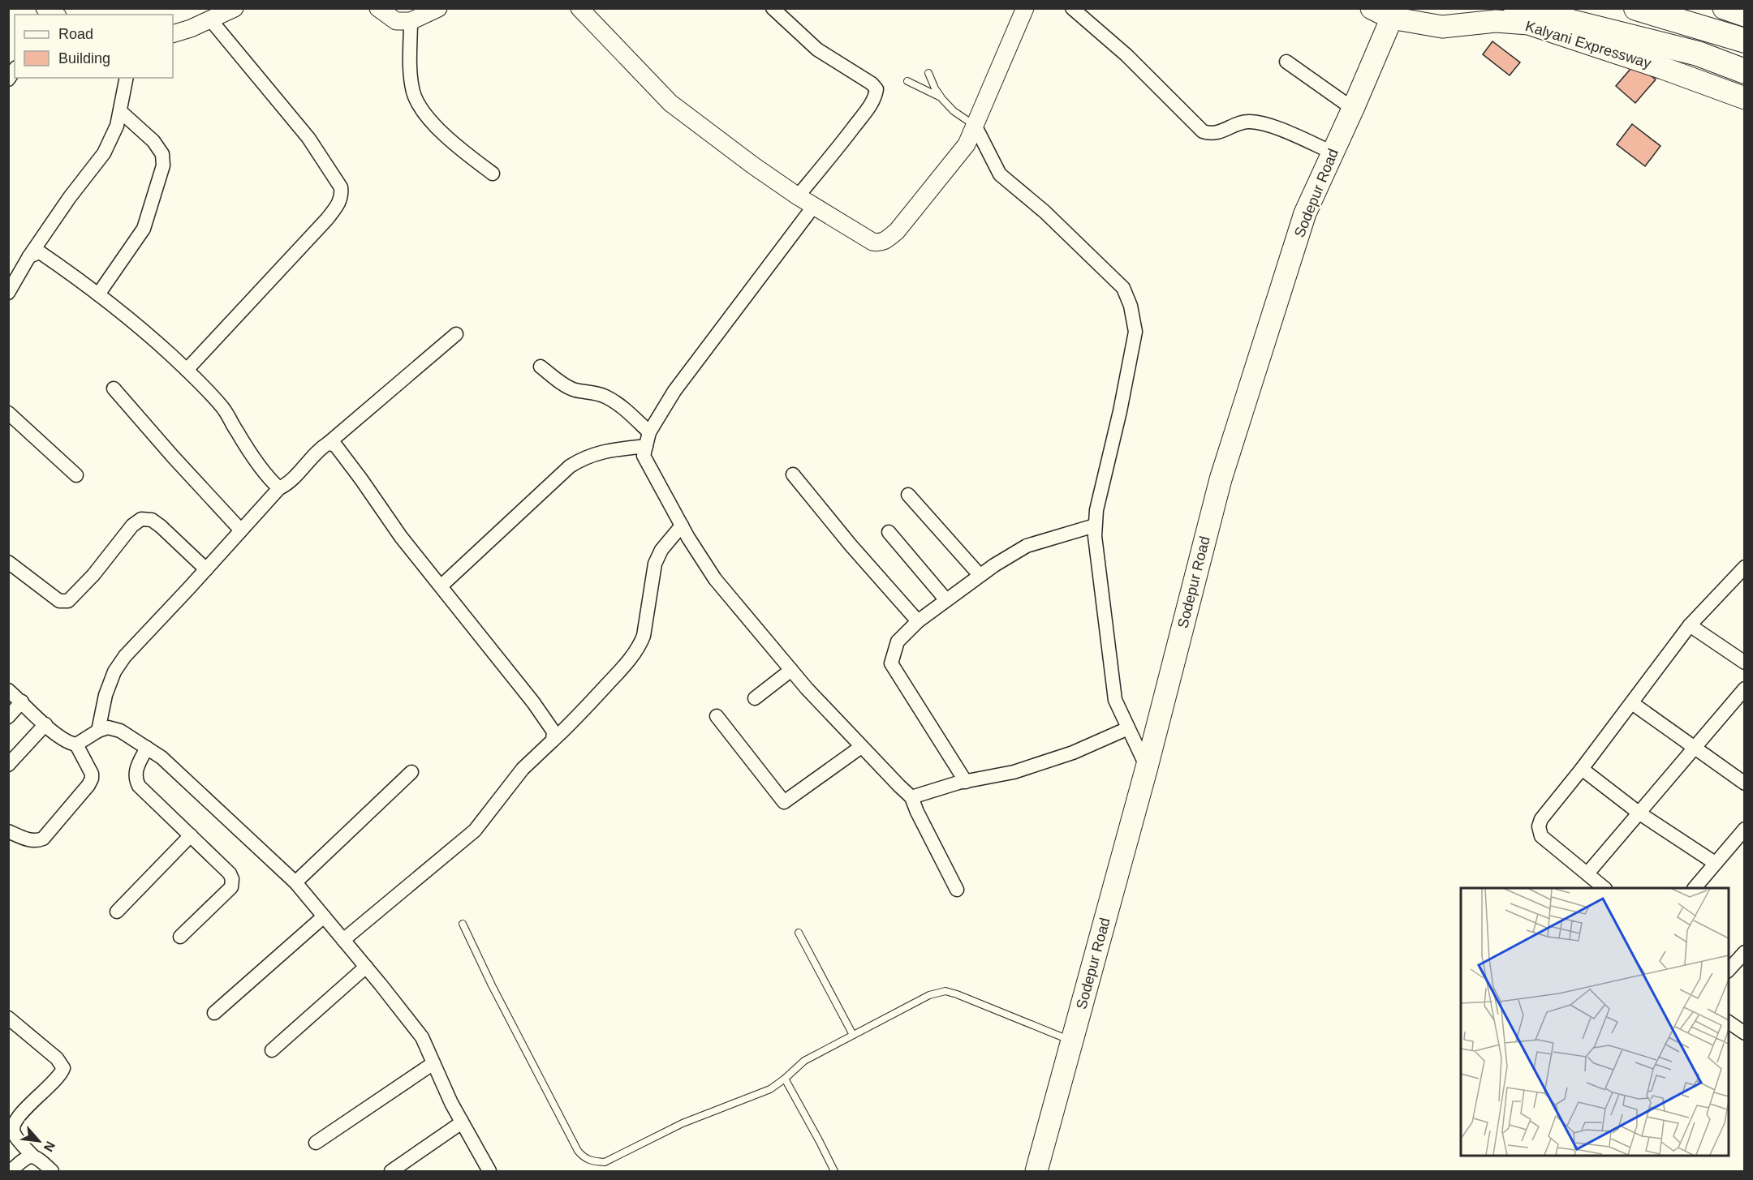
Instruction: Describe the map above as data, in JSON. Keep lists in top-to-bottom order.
{
  "streets": {
    "main road": ["Kalyani Expressway", "Sodepur Road"]
  },
  "crossings": [
    ["Kalyani Expressway", "Sodepur Road"]
  ],
  "legend": ["Road", "Building"],
  "north": "bottom right"
}
